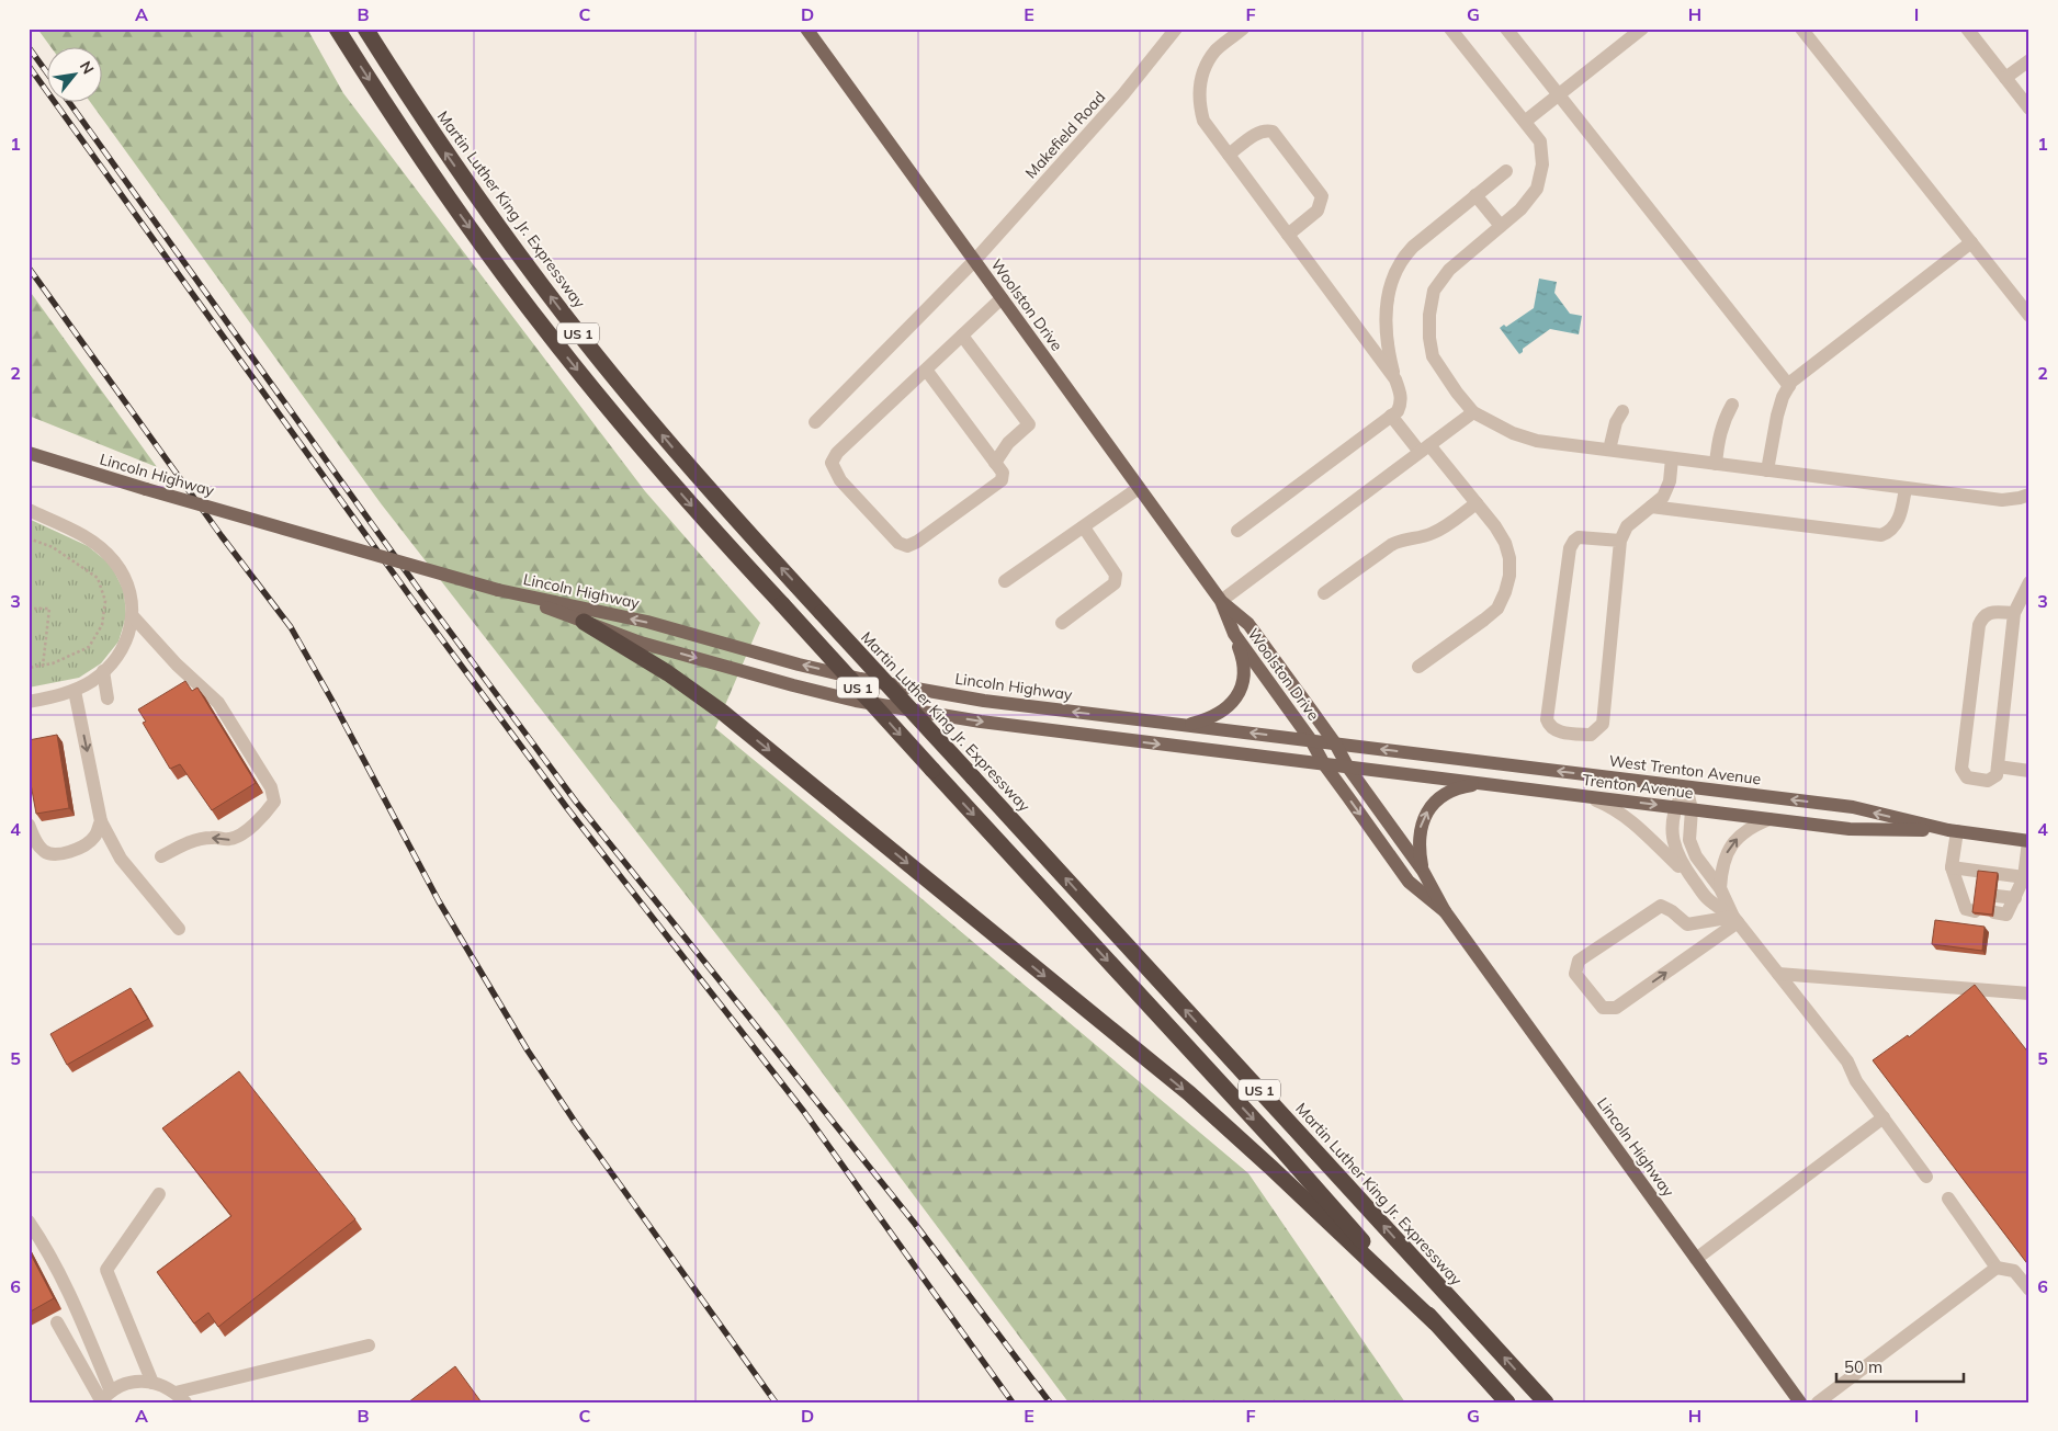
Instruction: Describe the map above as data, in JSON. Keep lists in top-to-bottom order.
{
  "streets": {
    "highway": ["Martin Luther King Jr. Expressway", "US 1"],
    "main road": [
      "Woolston Drive",
      "Lincoln Highway",
      "West Trenton Avenue",
      "Trenton Avenue"
    ],
    "street": ["Makefield Road"]
  },
  "crossings": [
    ["Makefield Road", "Woolston Drive"],
    ["Woolston Drive", "Lincoln Highway"],
    ["Woolston Drive", "West Trenton Avenue"],
    ["Woolston Drive", "Trenton Avenue"],
    ["Lincoln Highway", "West Trenton Avenue"],
    ["Lincoln Highway", "Trenton Avenue"],
    ["West Trenton Avenue", "Trenton Avenue"]
  ],
  "one_way": ["West Trenton Avenue"],
  "scale_bar": "50 m",
  "north": "top right",
  "grid": {
    "columns": [
      "A",
      "B",
      "C",
      "D",
      "E",
      "F",
      "G",
      "H",
      "I"
    ],
    "rows": [
      "1",
      "2",
      "3",
      "4",
      "5",
      "6"
    ]
  }
}
